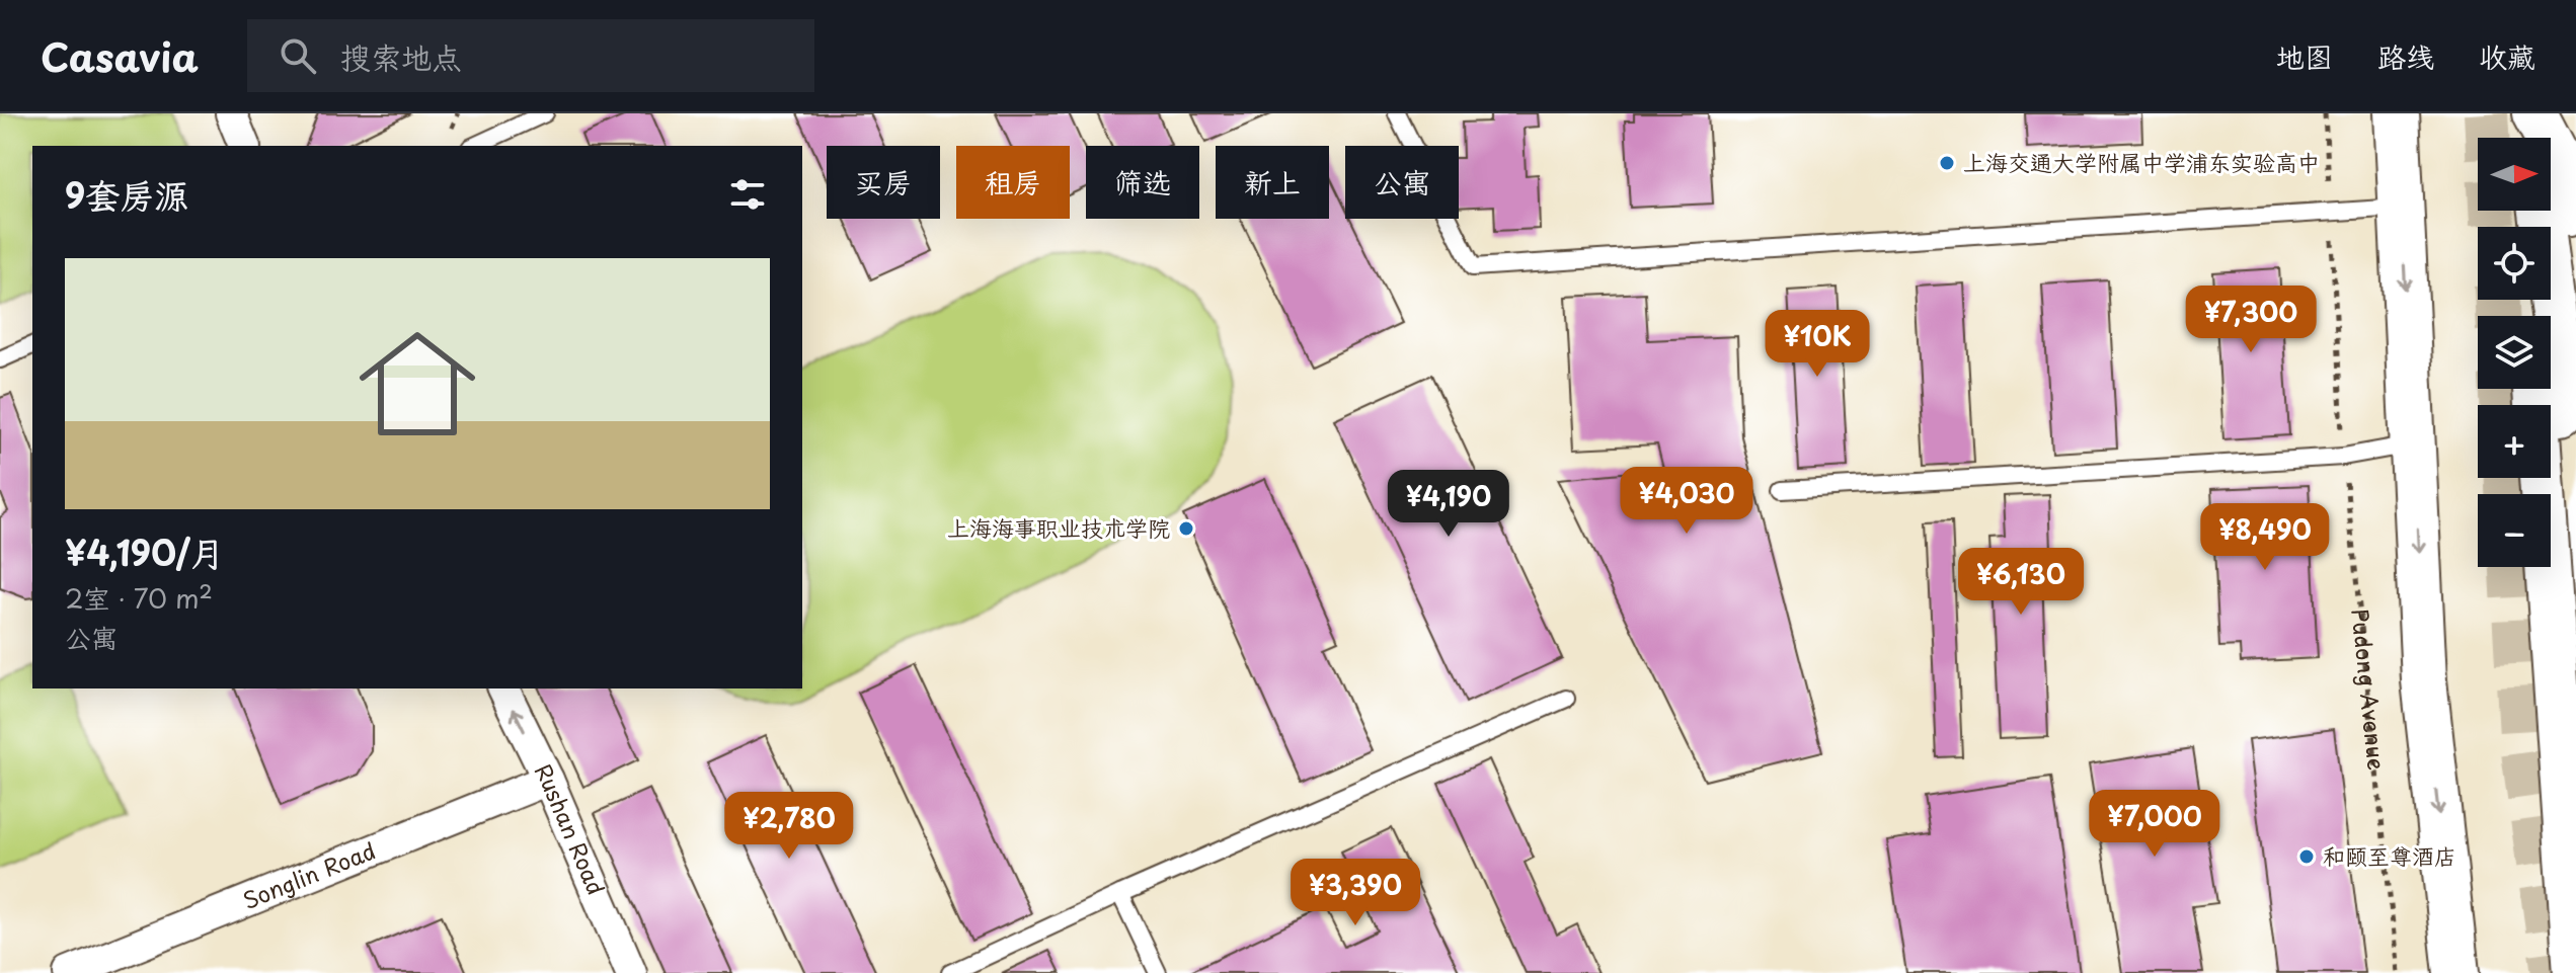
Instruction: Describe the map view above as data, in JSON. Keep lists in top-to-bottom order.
{
  "streets": {
    "street": ["Rushan Road", "Songlin Road"],
    "path": ["Pudong Avenue"]
  },
  "crossings": [
    ["Rushan Road", "Songlin Road"]
  ],
  "places": ["上海交通大学附属中学浦东实验高中", "上海海事职业技术学院", "和颐至尊酒店"],
  "north": "right",
  "page": {
    "header": "Casavia",
    "search": "搜索地点",
    "nav": ["地图", "路线", "收藏"],
    "map_buttons": ["+", "−"],
    "chip": [
      "买房",
      "租房",
      "筛选",
      "新上",
      "公寓"
    ],
    "heading": "9套房源",
    "list": [
      {
        "name": "¥4,190/月",
        "note": "2室 · 70 m² · 公寓"
      }
    ],
    "price": [
      "¥7,300",
      "¥10K",
      "¥4,030",
      "¥4,190",
      "¥8,490",
      "¥6,130",
      "¥7,000",
      "¥2,780",
      "¥3,390"
    ]
  }
}
